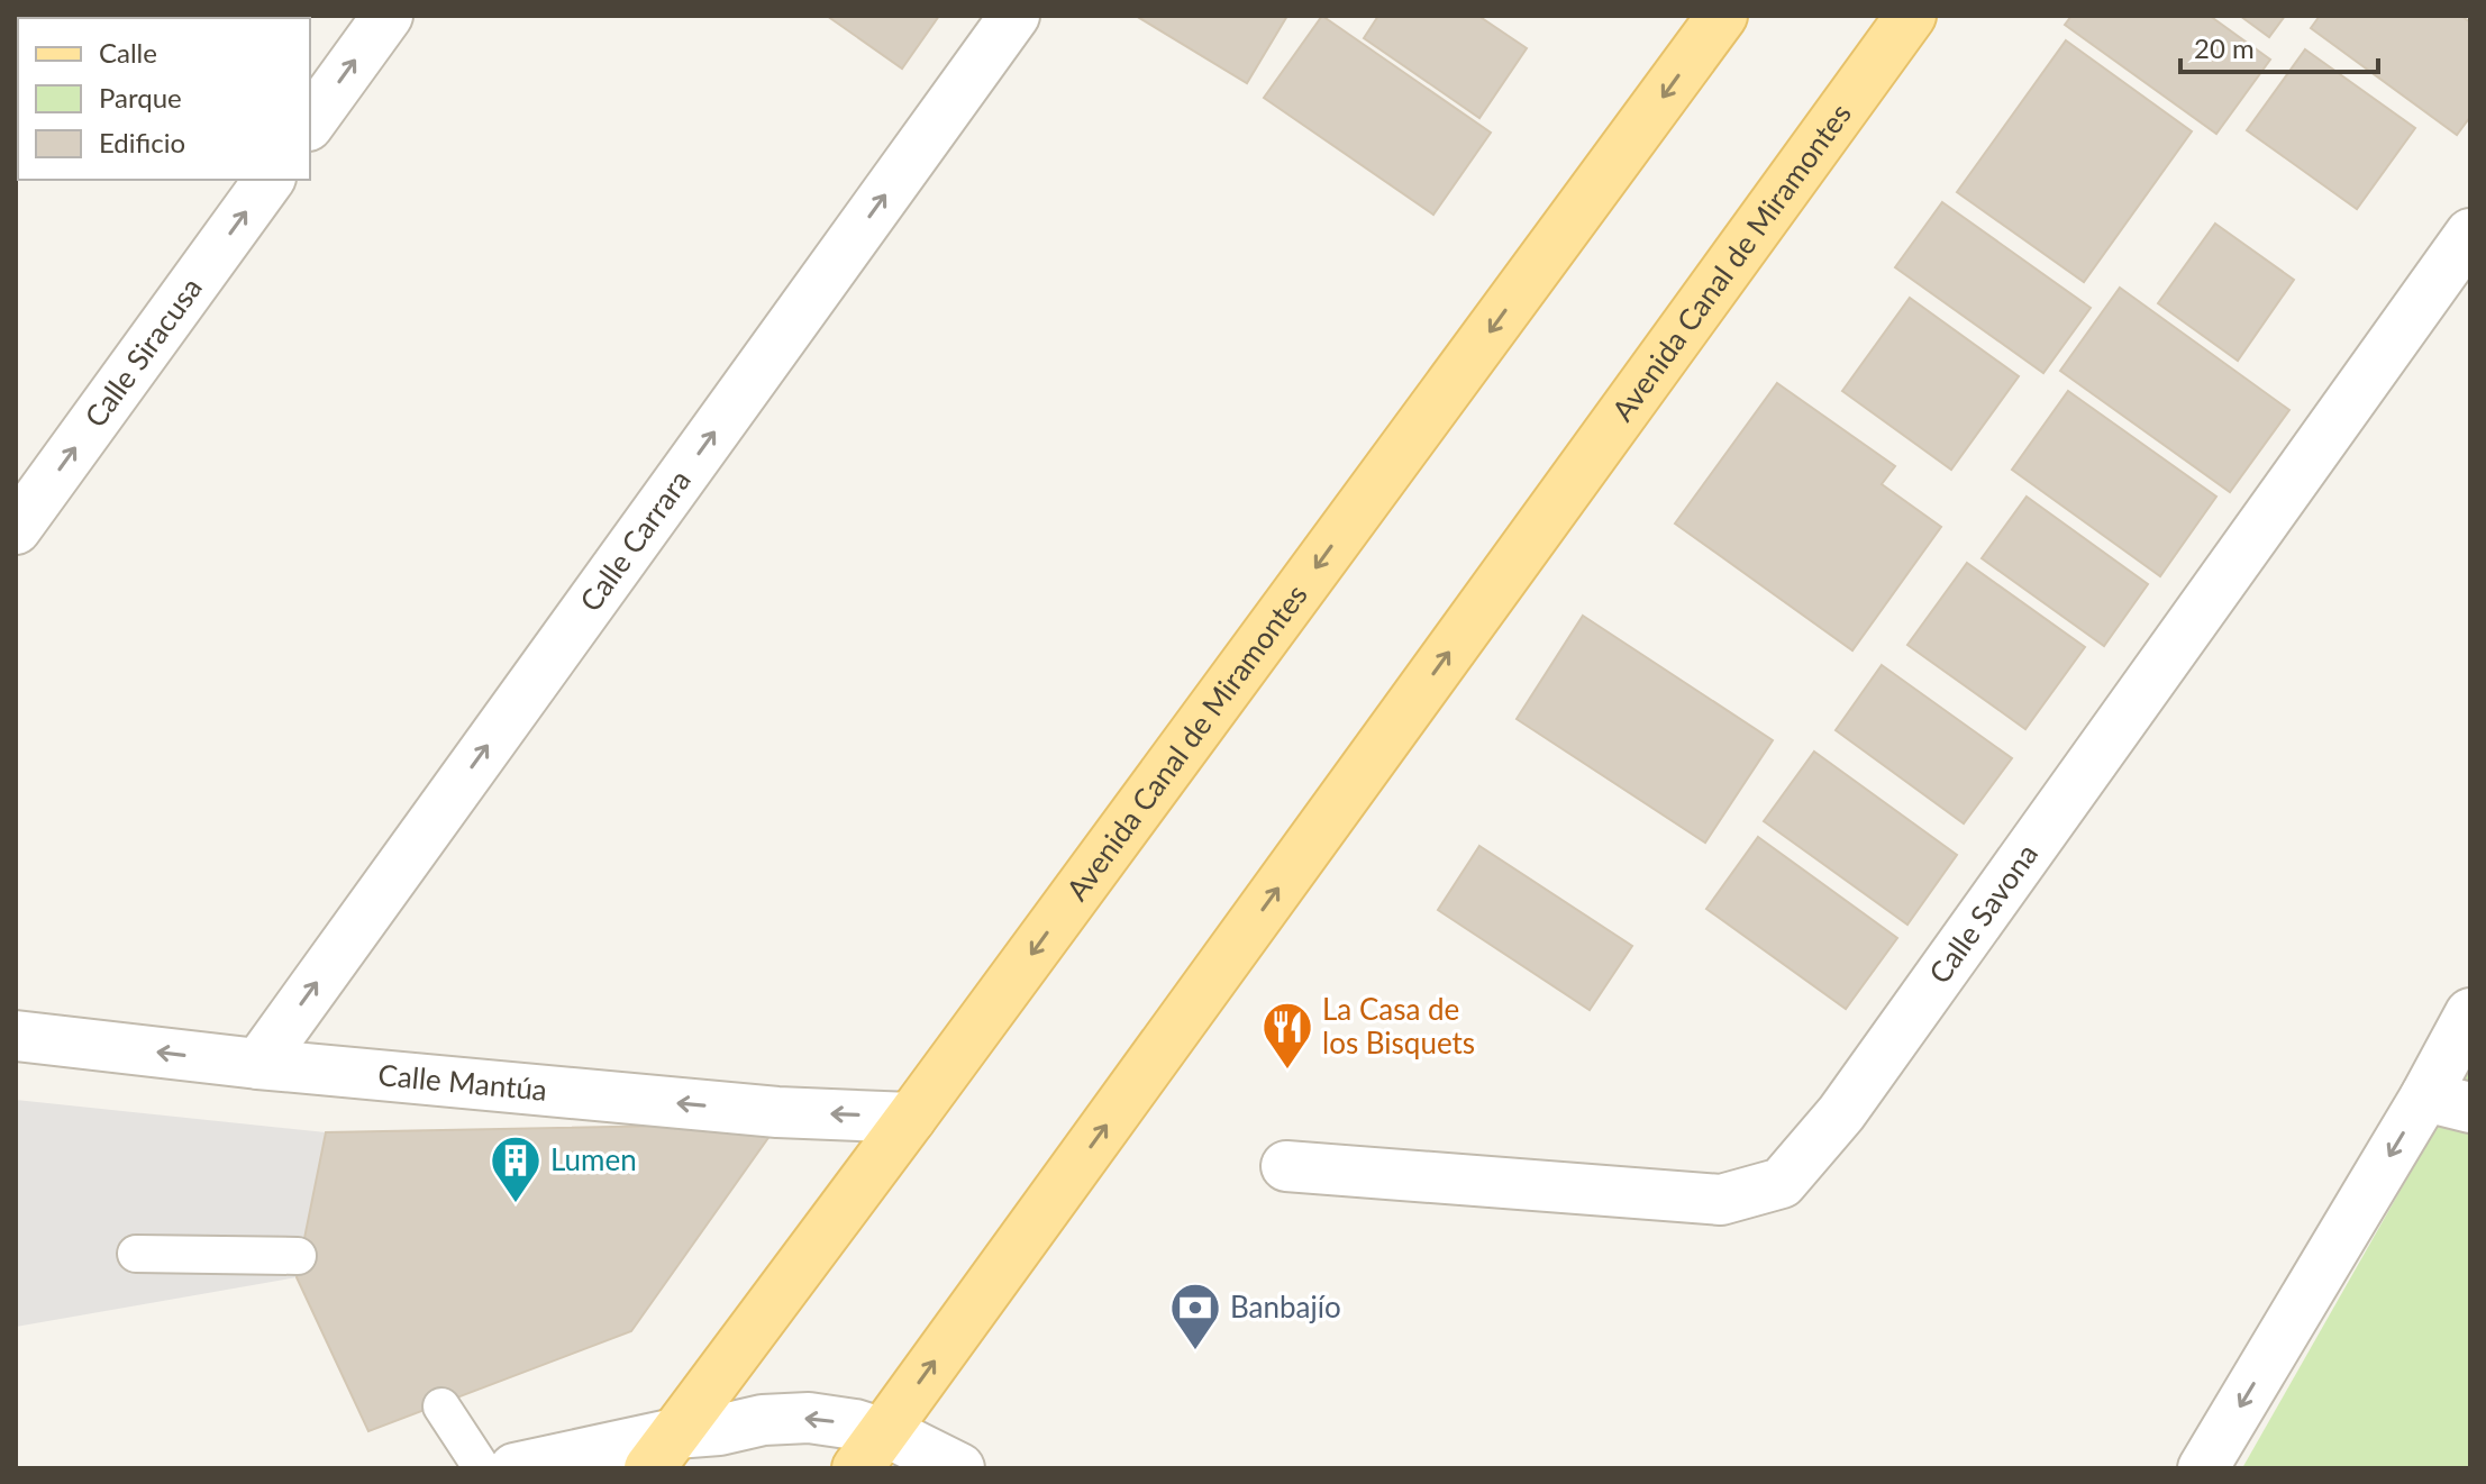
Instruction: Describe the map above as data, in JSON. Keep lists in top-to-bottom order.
{
  "streets": {
    "main road": ["Avenida Canal de Miramontes"],
    "street": [
      "Calle Siracusa",
      "Calle Carrara",
      "Calle Savona",
      "Calle Mantúa"
    ]
  },
  "crossings": [
    ["Avenida Canal de Miramontes", "Calle Mantúa"],
    ["Calle Carrara", "Calle Mantúa"]
  ],
  "one_way": ["Calle Siracusa", "Calle Carrara"],
  "places": {
    "restaurant": ["La Casa de los Bisquets"],
    "building": ["Lumen"],
    "bank": ["Banbajío"]
  },
  "legend": ["Calle", "Parque", "Edificio"],
  "scale_bar": "20 m"
}
